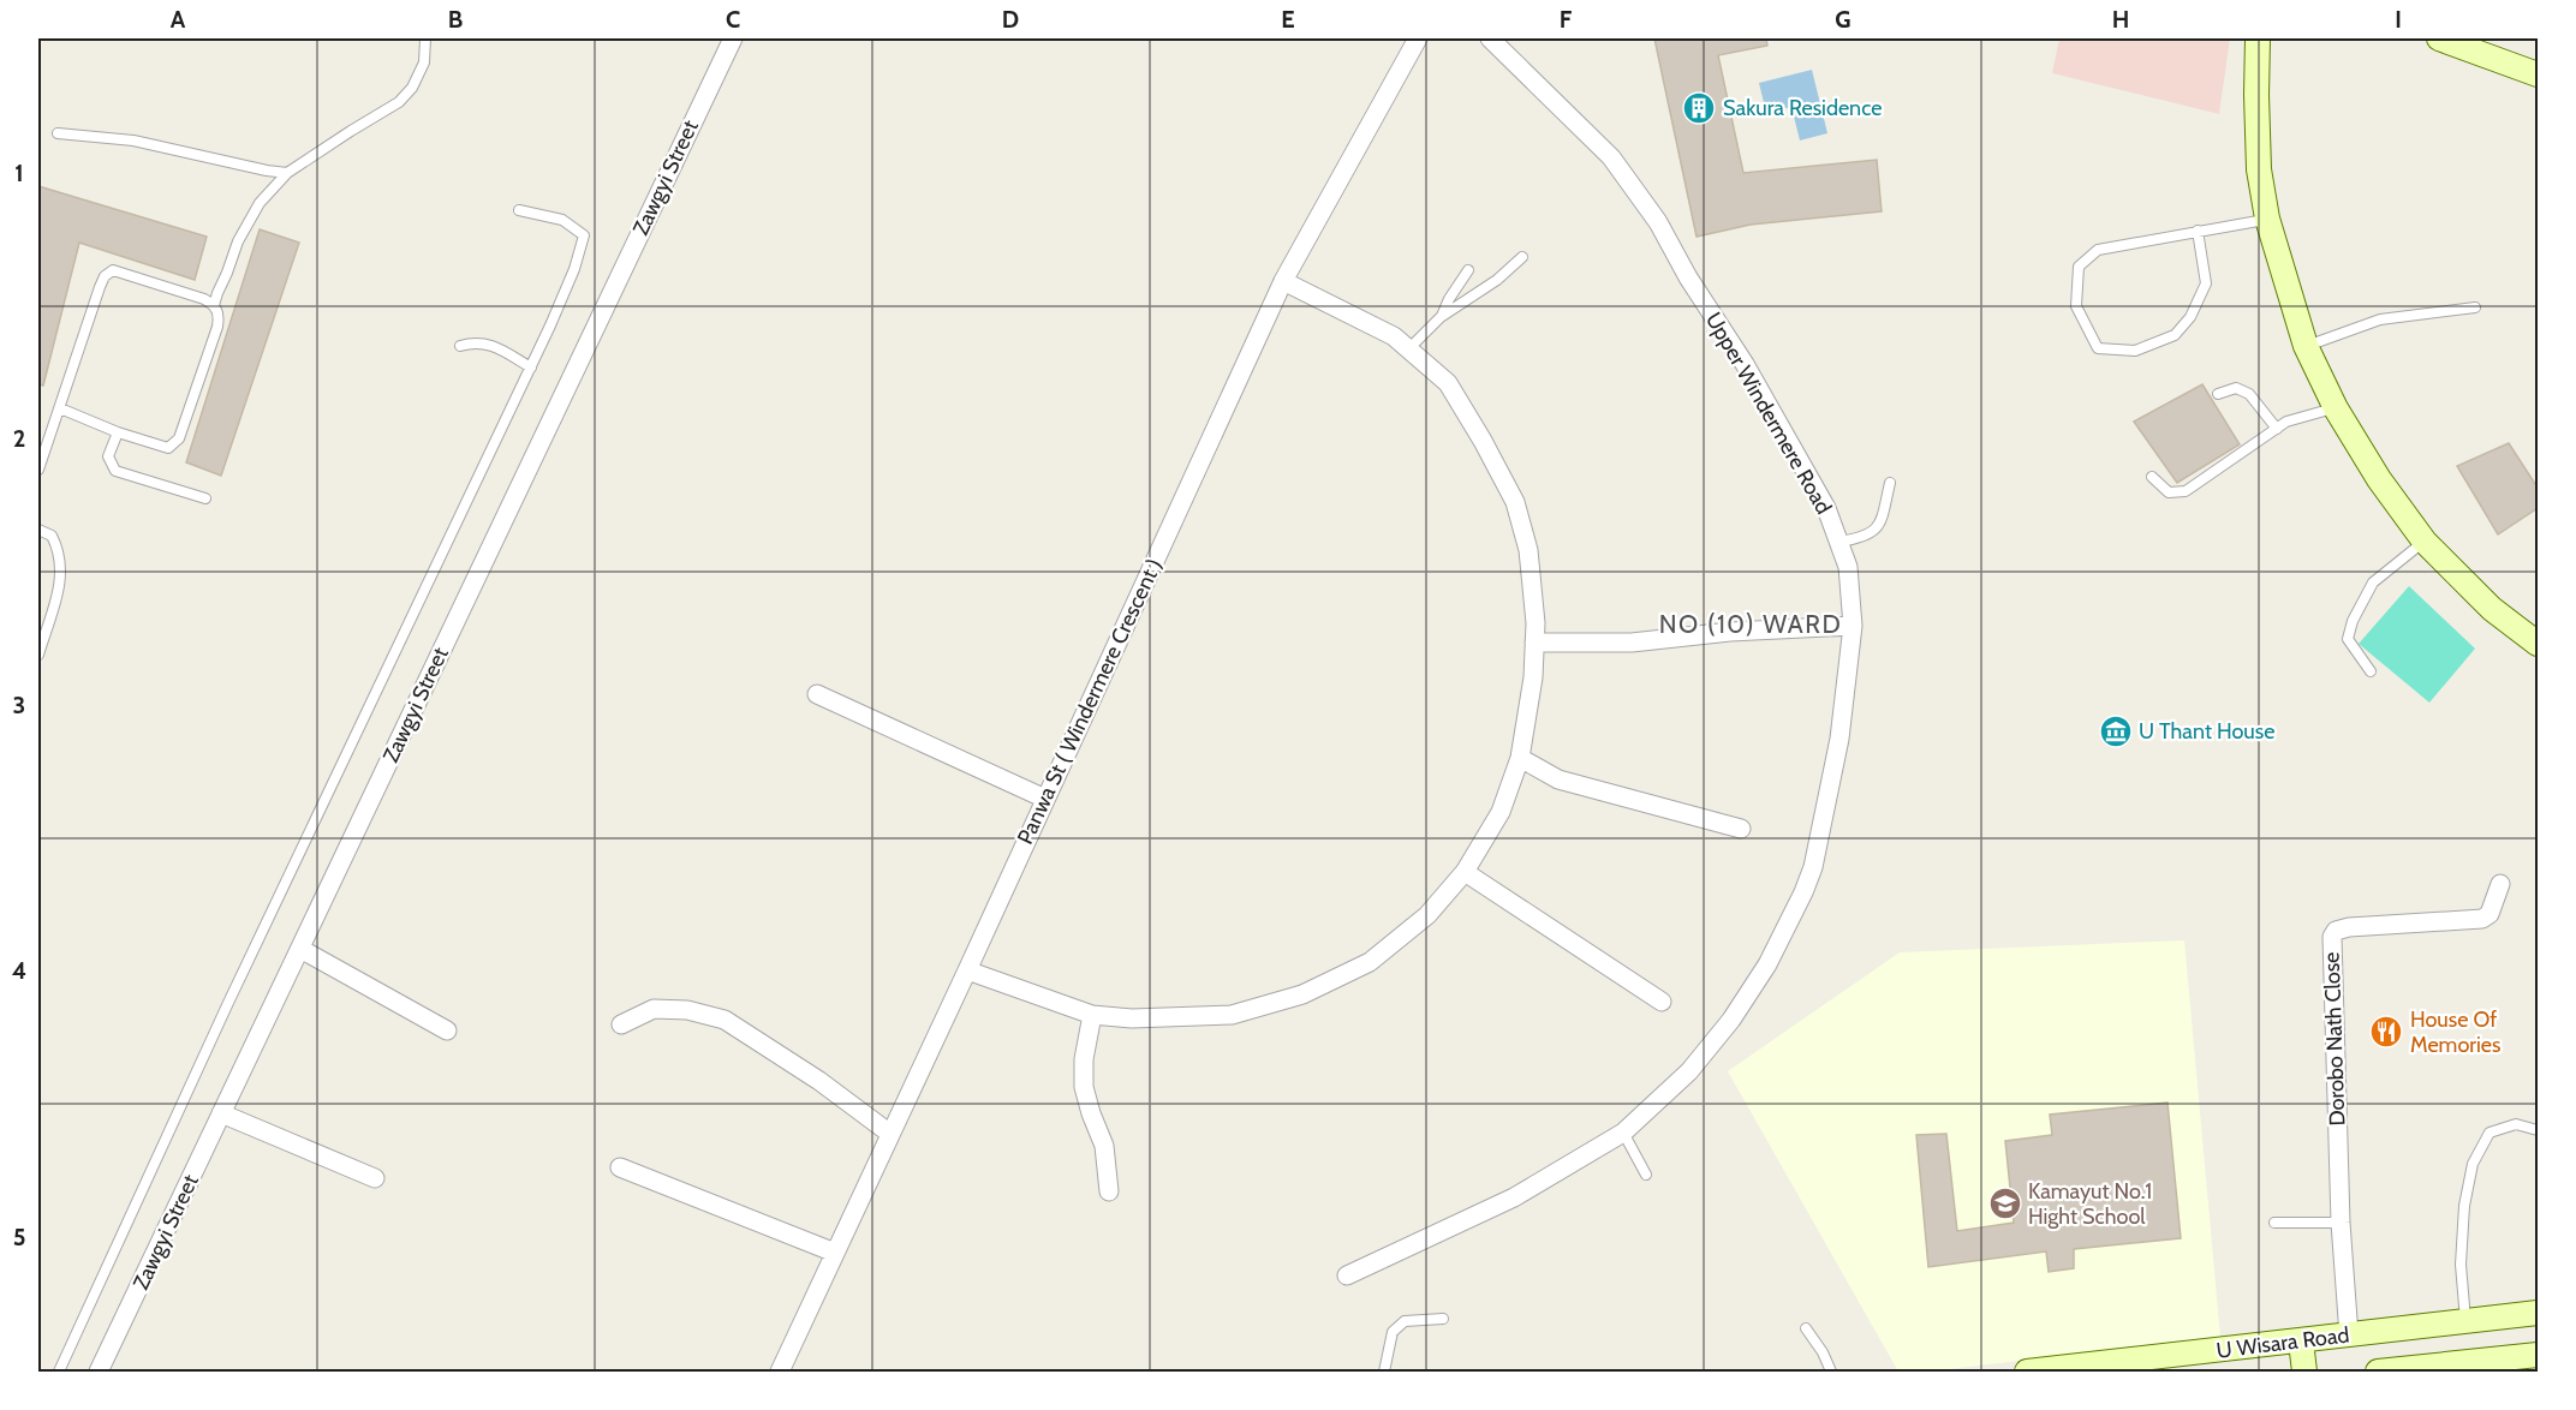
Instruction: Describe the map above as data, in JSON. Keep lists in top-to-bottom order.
{
  "streets": {
    "main road": ["U Wisara Road"],
    "street": [
      "Zawgyi Street",
      "Upper Windermere Road",
      "Panwa St ( Windermere Crescent )",
      "Dorobo Nath Close"
    ]
  },
  "crossings": [
    ["Dorobo Nath Close", "U Wisara Road"]
  ],
  "districts": ["NO (10) WARD"],
  "places": {
    "building": ["Sakura Residence"],
    "museum": ["U Thant House"],
    "restaurant": ["House Of Memories"],
    "school or university": ["Kamayut No.1 Hight School"]
  },
  "grid": {
    "columns": [
      "A",
      "B",
      "C",
      "D",
      "E",
      "F",
      "G",
      "H",
      "I"
    ],
    "rows": [
      "1",
      "2",
      "3",
      "4",
      "5"
    ]
  }
}
